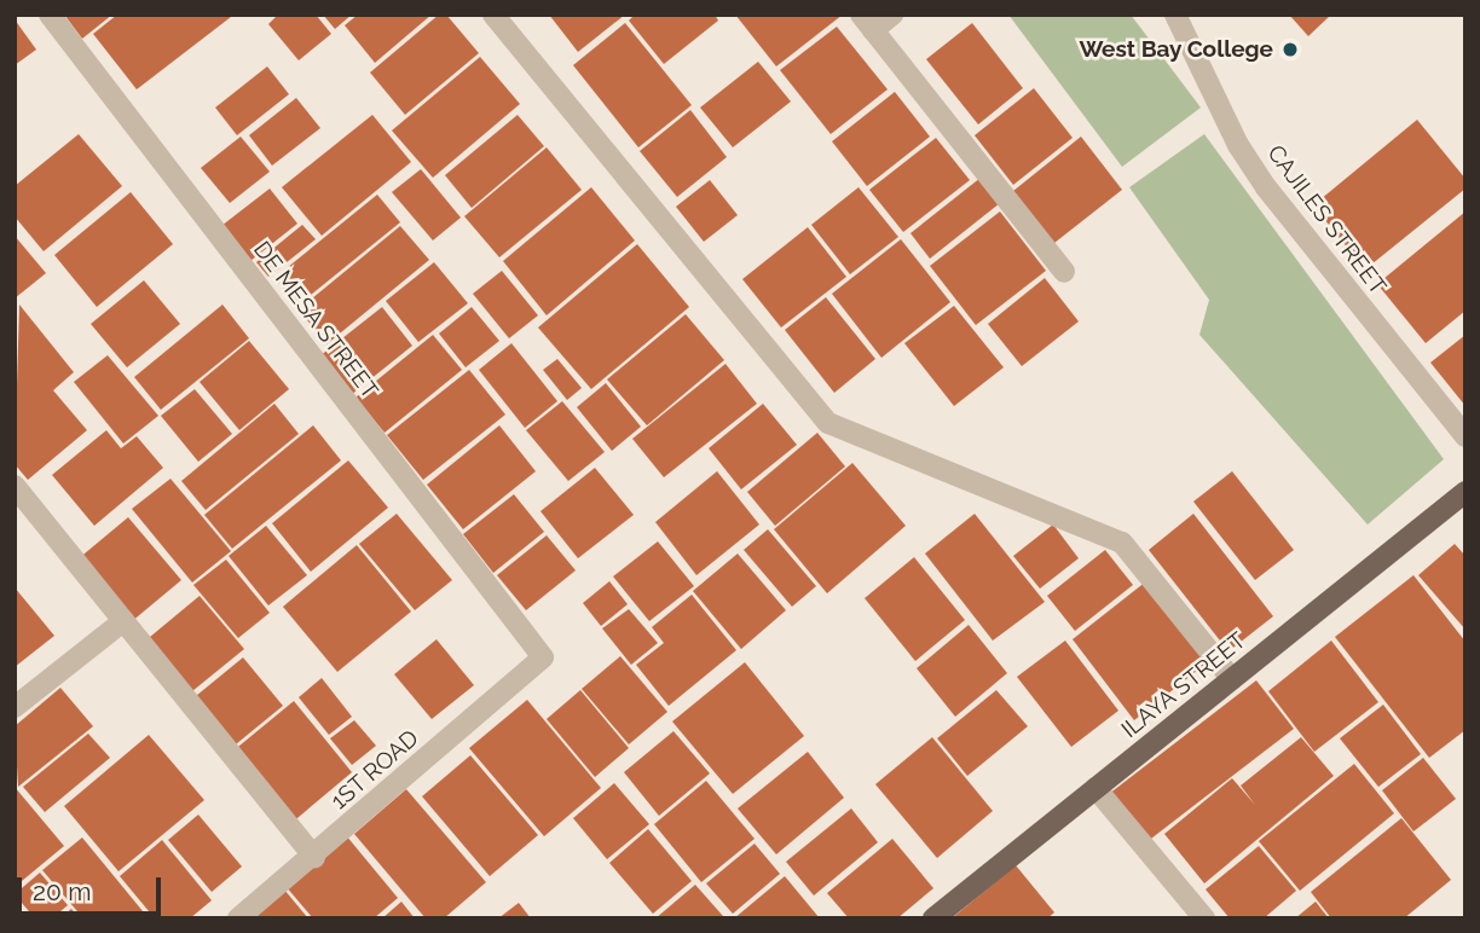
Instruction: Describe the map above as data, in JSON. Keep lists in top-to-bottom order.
{
  "streets": {
    "main road": ["ILAYA STREET"],
    "street": ["CAJILES STREET", "DE MESA STREET", "1ST ROAD"]
  },
  "crossings": [
    ["DE MESA STREET", "1ST ROAD"]
  ],
  "places": ["West Bay College"],
  "scale_bar": "20 m"
}
